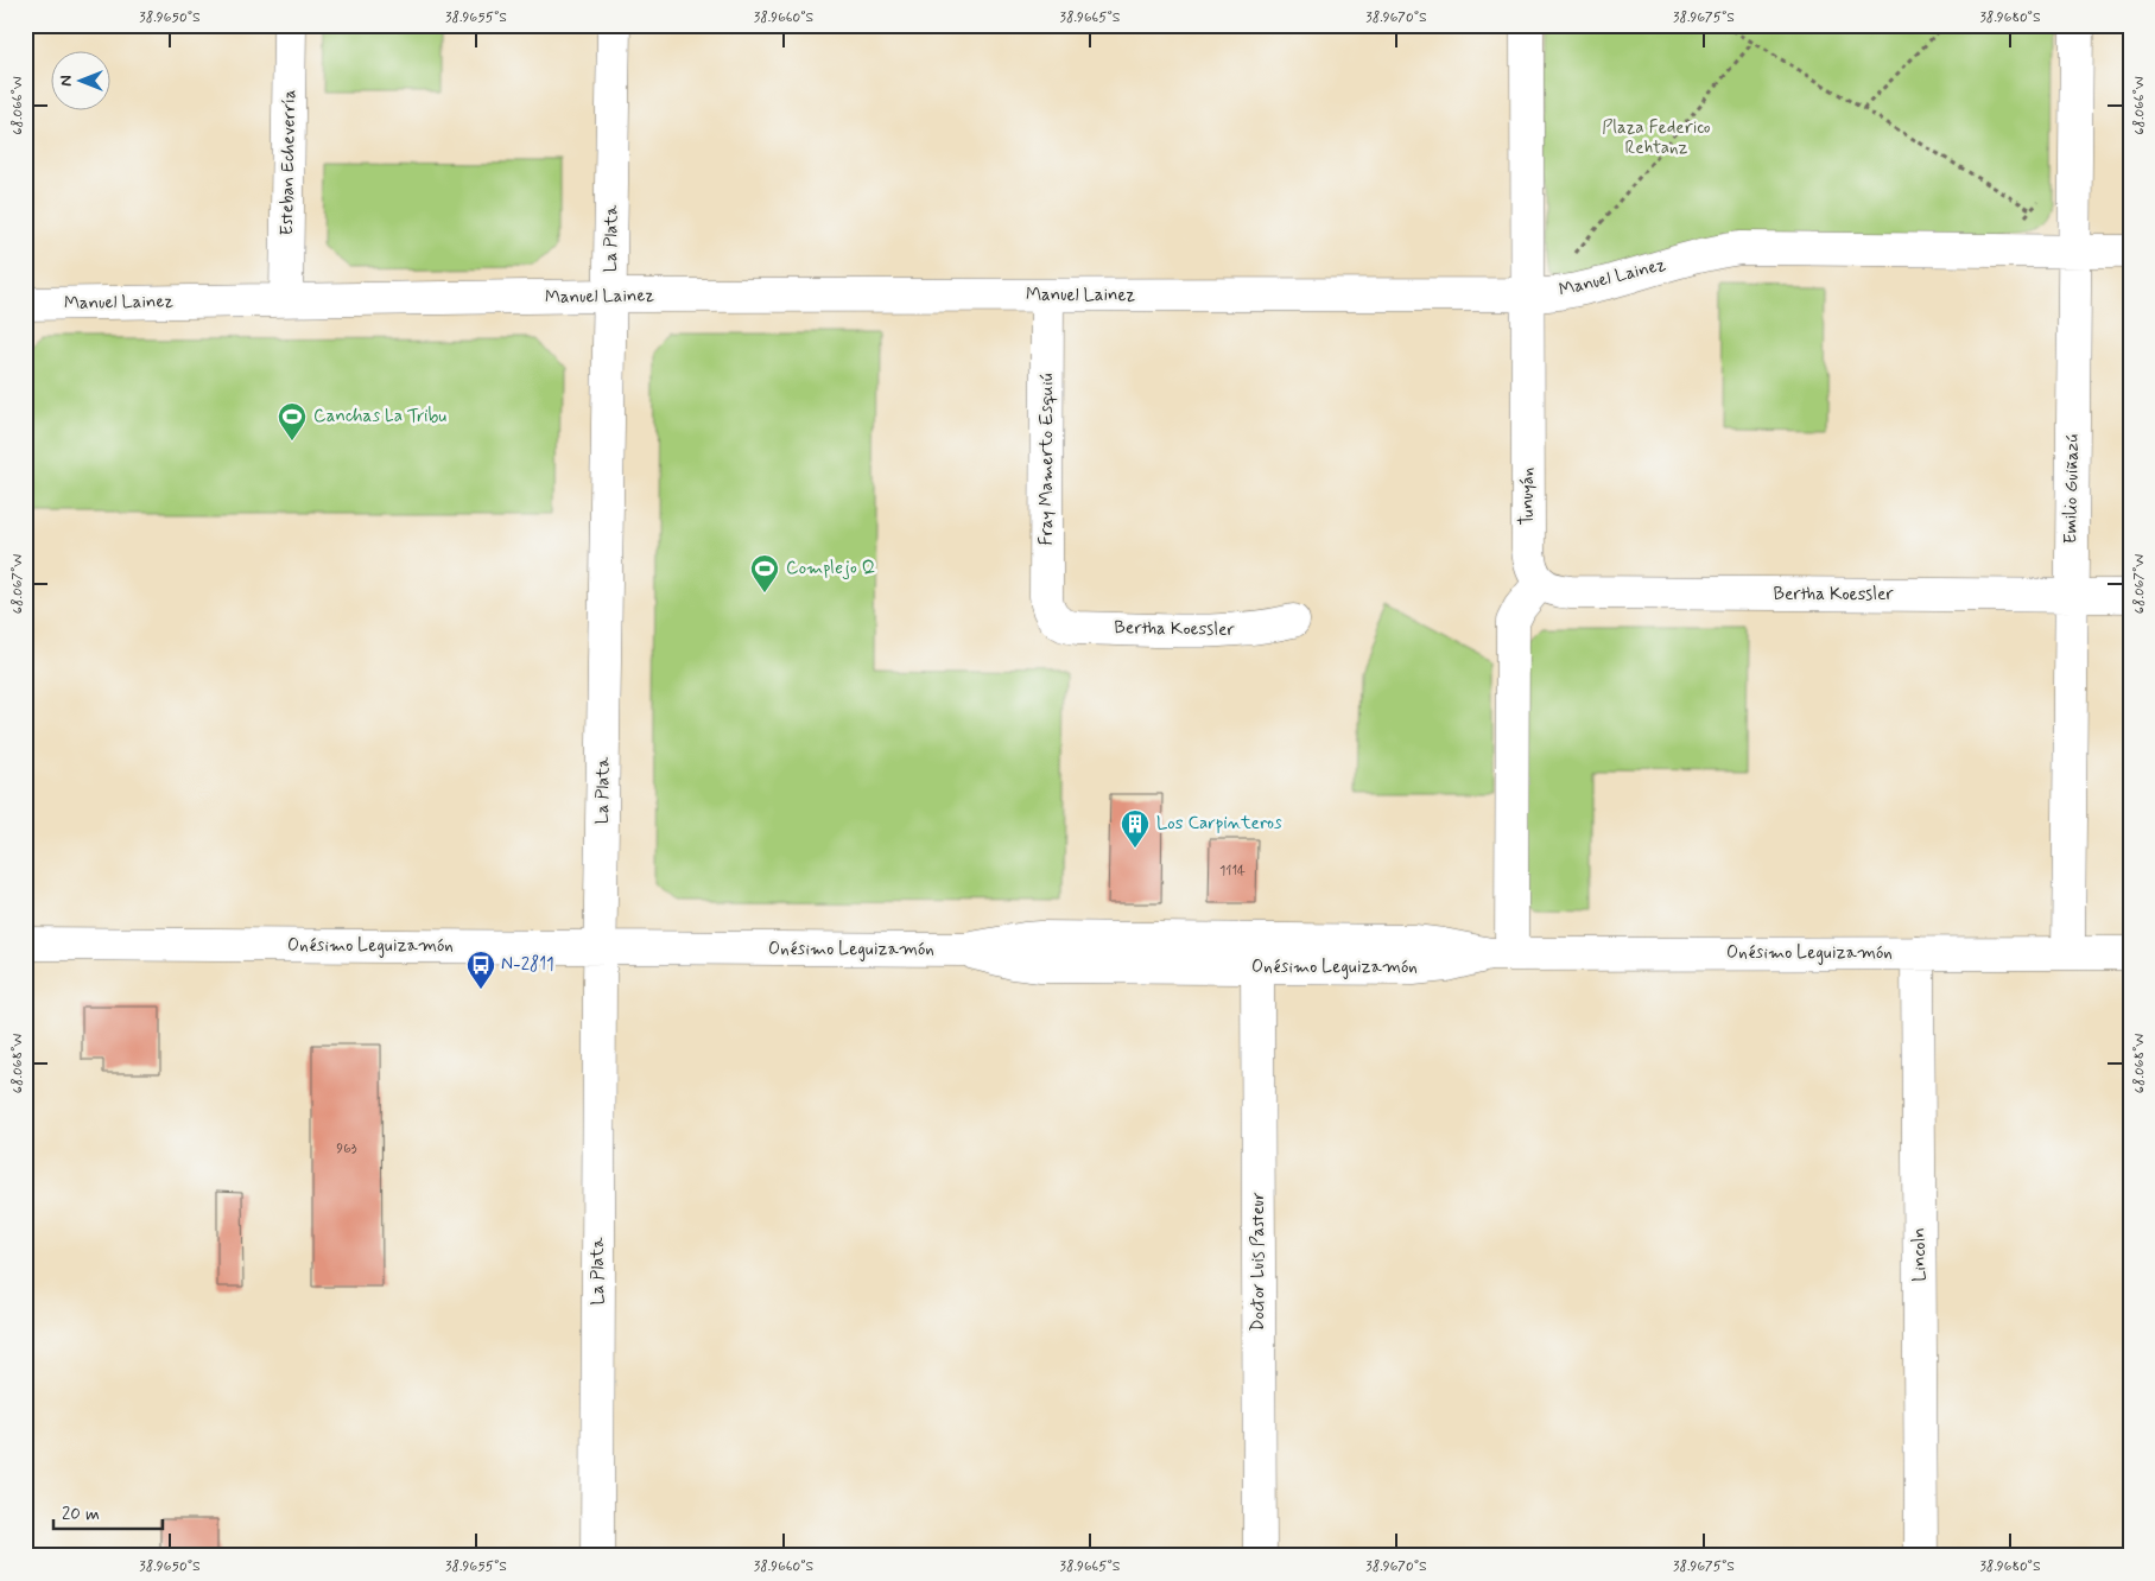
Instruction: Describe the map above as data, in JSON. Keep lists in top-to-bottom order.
{
  "streets": {
    "street": [
      "Esteban Echeverría",
      "La Plata",
      "Manuel Lainez",
      "Fray Mamerto Esquiú",
      "Emilio Guiñazú",
      "Tunuyán",
      "Bertha Koessler",
      "Onésimo Leguizamón",
      "Lincoln",
      "Doctor Luis Pasteur"
    ]
  },
  "crossings": [
    ["Esteban Echeverría", "Manuel Lainez"],
    ["La Plata", "Manuel Lainez"],
    ["La Plata", "Onésimo Leguizamón"],
    ["Manuel Lainez", "Fray Mamerto Esquiú"],
    ["Manuel Lainez", "Emilio Guiñazú"],
    ["Manuel Lainez", "Tunuyán"],
    ["Fray Mamerto Esquiú", "Bertha Koessler"],
    ["Emilio Guiñazú", "Bertha Koessler"],
    ["Emilio Guiñazú", "Onésimo Leguizamón"],
    ["Tunuyán", "Bertha Koessler"],
    ["Onésimo Leguizamón", "Lincoln"],
    ["Onésimo Leguizamón", "Doctor Luis Pasteur"]
  ],
  "parks": ["Plaza Federico Rehtanz"],
  "places": {
    "sports": ["Canchas La Tribu", "Complejo Q"],
    "building": ["Los Carpinteros"],
    "bus stop": ["N-2811"]
  },
  "house_numbers": ["1114", "963"],
  "scale_bar": "20 m",
  "north": "left",
  "coordinates": [
    "38.9650°S",
    "38.9655°S",
    "38.9660°S",
    "38.9665°S",
    "38.9670°S",
    "38.9675°S",
    "38.9680°S",
    "68.066°W",
    "68.067°W",
    "68.068°W"
  ]
}
